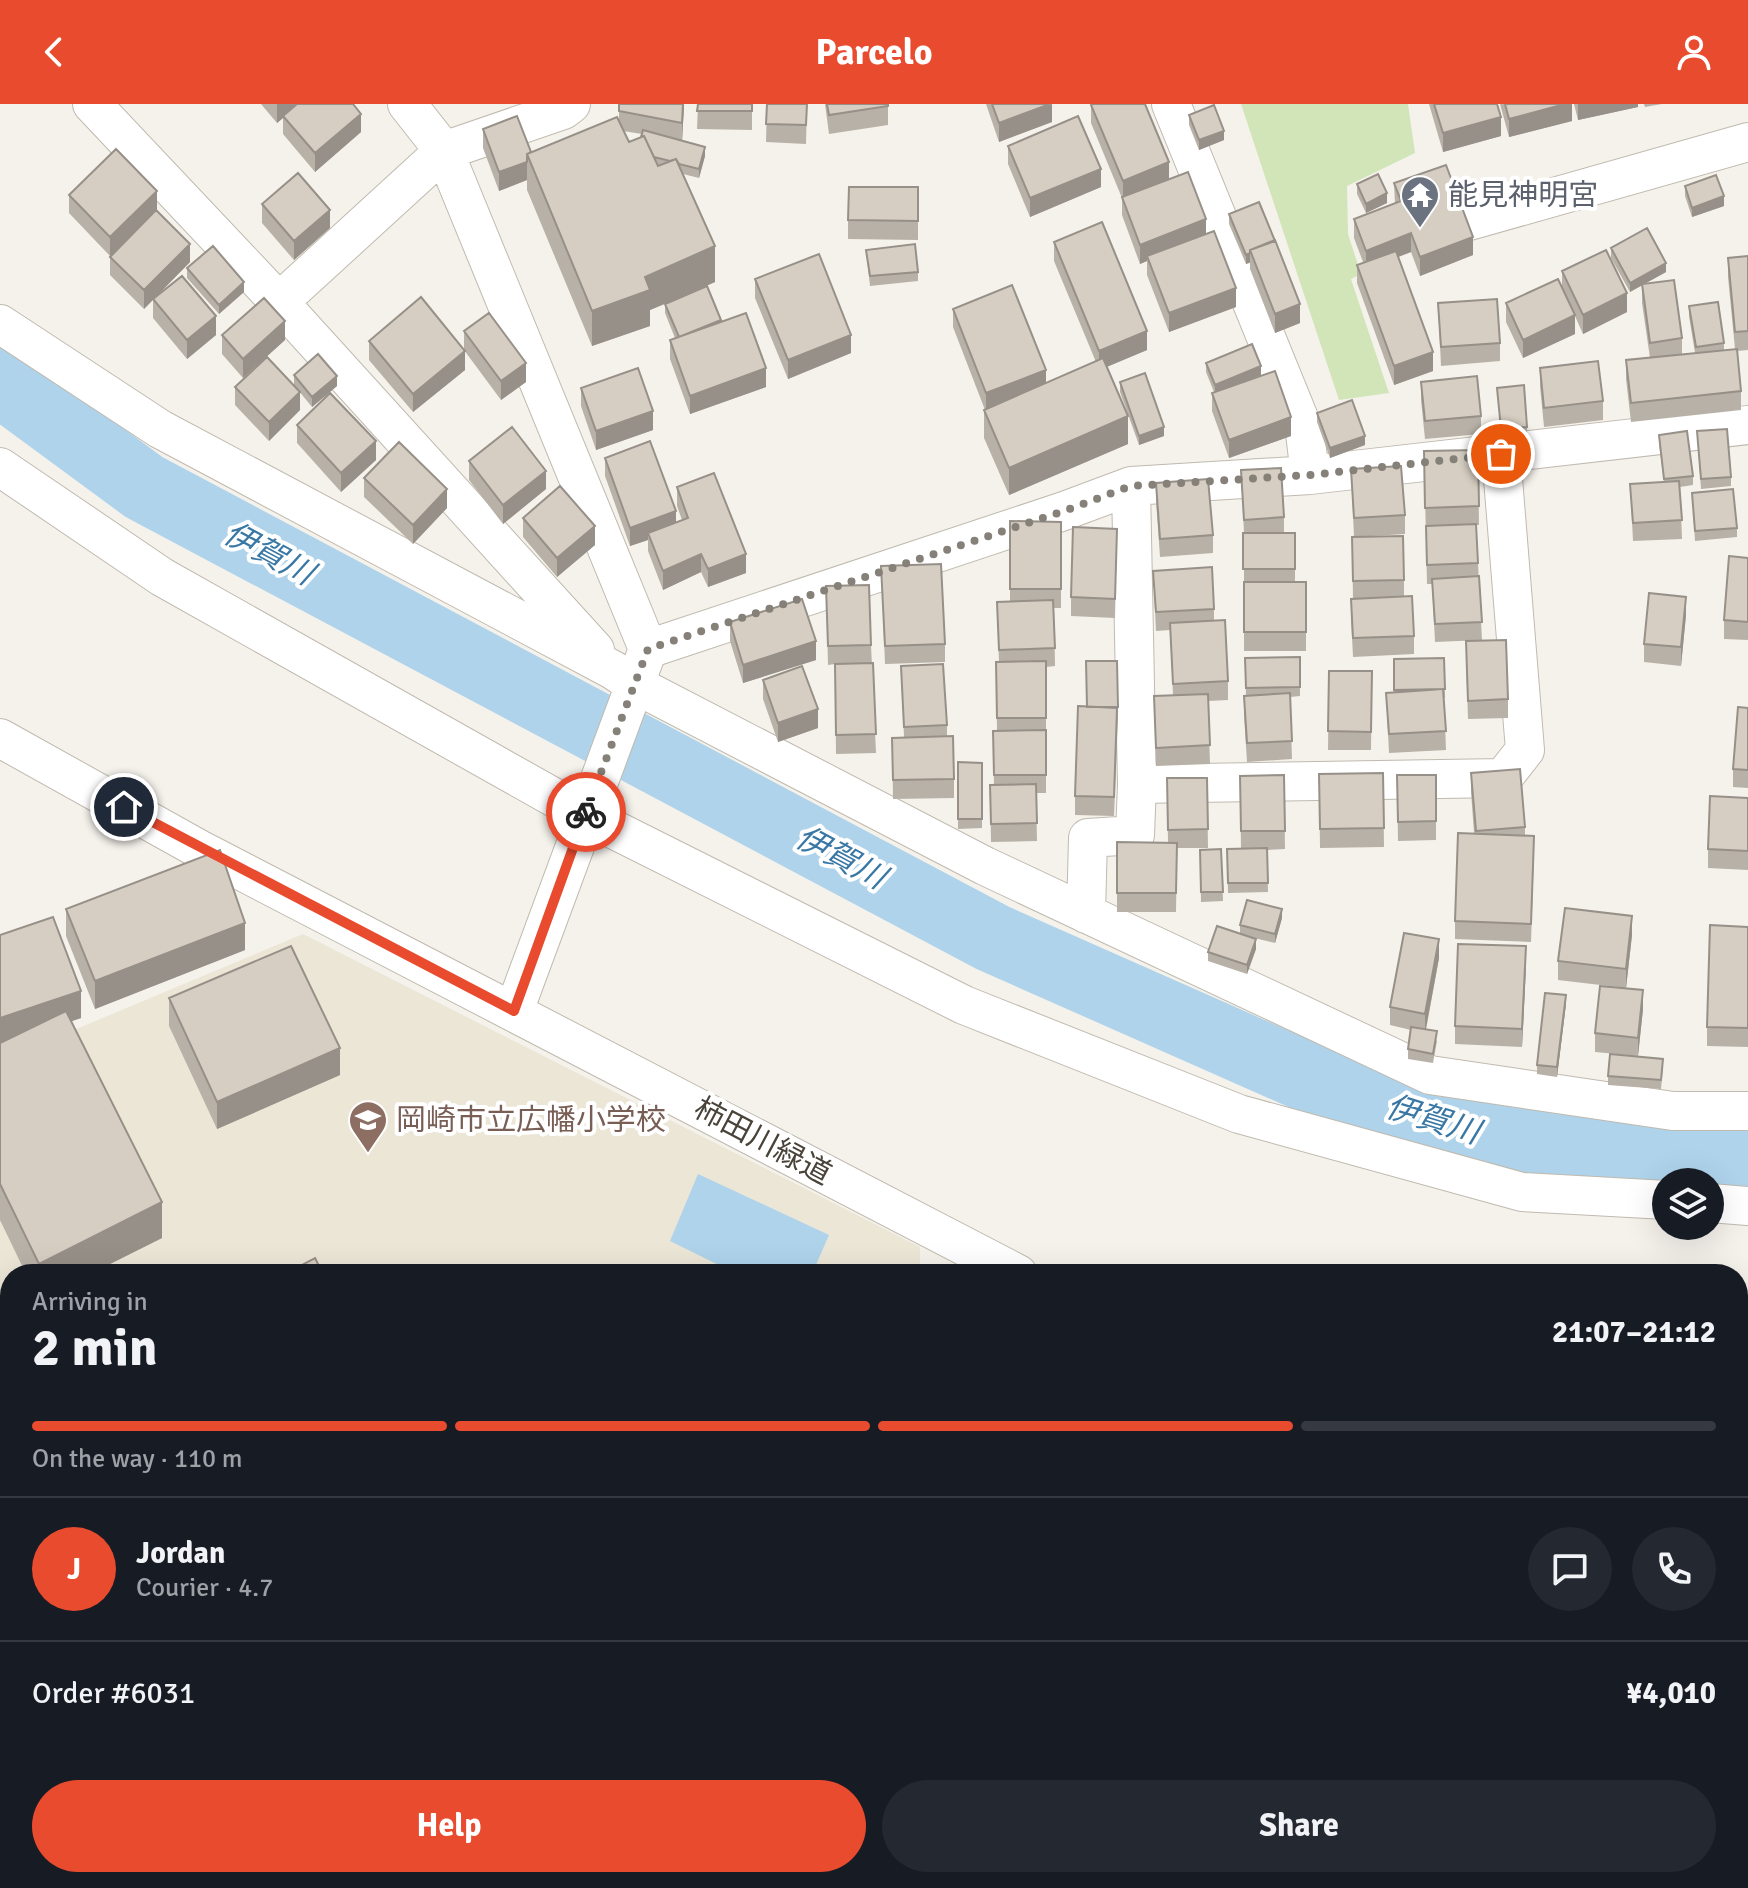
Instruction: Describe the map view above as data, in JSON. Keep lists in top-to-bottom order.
{
  "streets": {
    "street": ["柿田川緑道"]
  },
  "water": ["伊賀川"],
  "places": {
    "temple": ["能見神明宮"],
    "school or university": ["岡崎市立広幡小学校"]
  },
  "page": {
    "header": "Parcelo",
    "heading": ["2 min", "Arriving in", "21:07–21:12"],
    "panel": [
      "Jordan",
      "Courier · 4.7",
      "Order #6031",
      "¥4,010"
    ],
    "bar": "On the way · 110 m",
    "round": "J",
    "buttons": ["Help", "Share"]
  }
}
